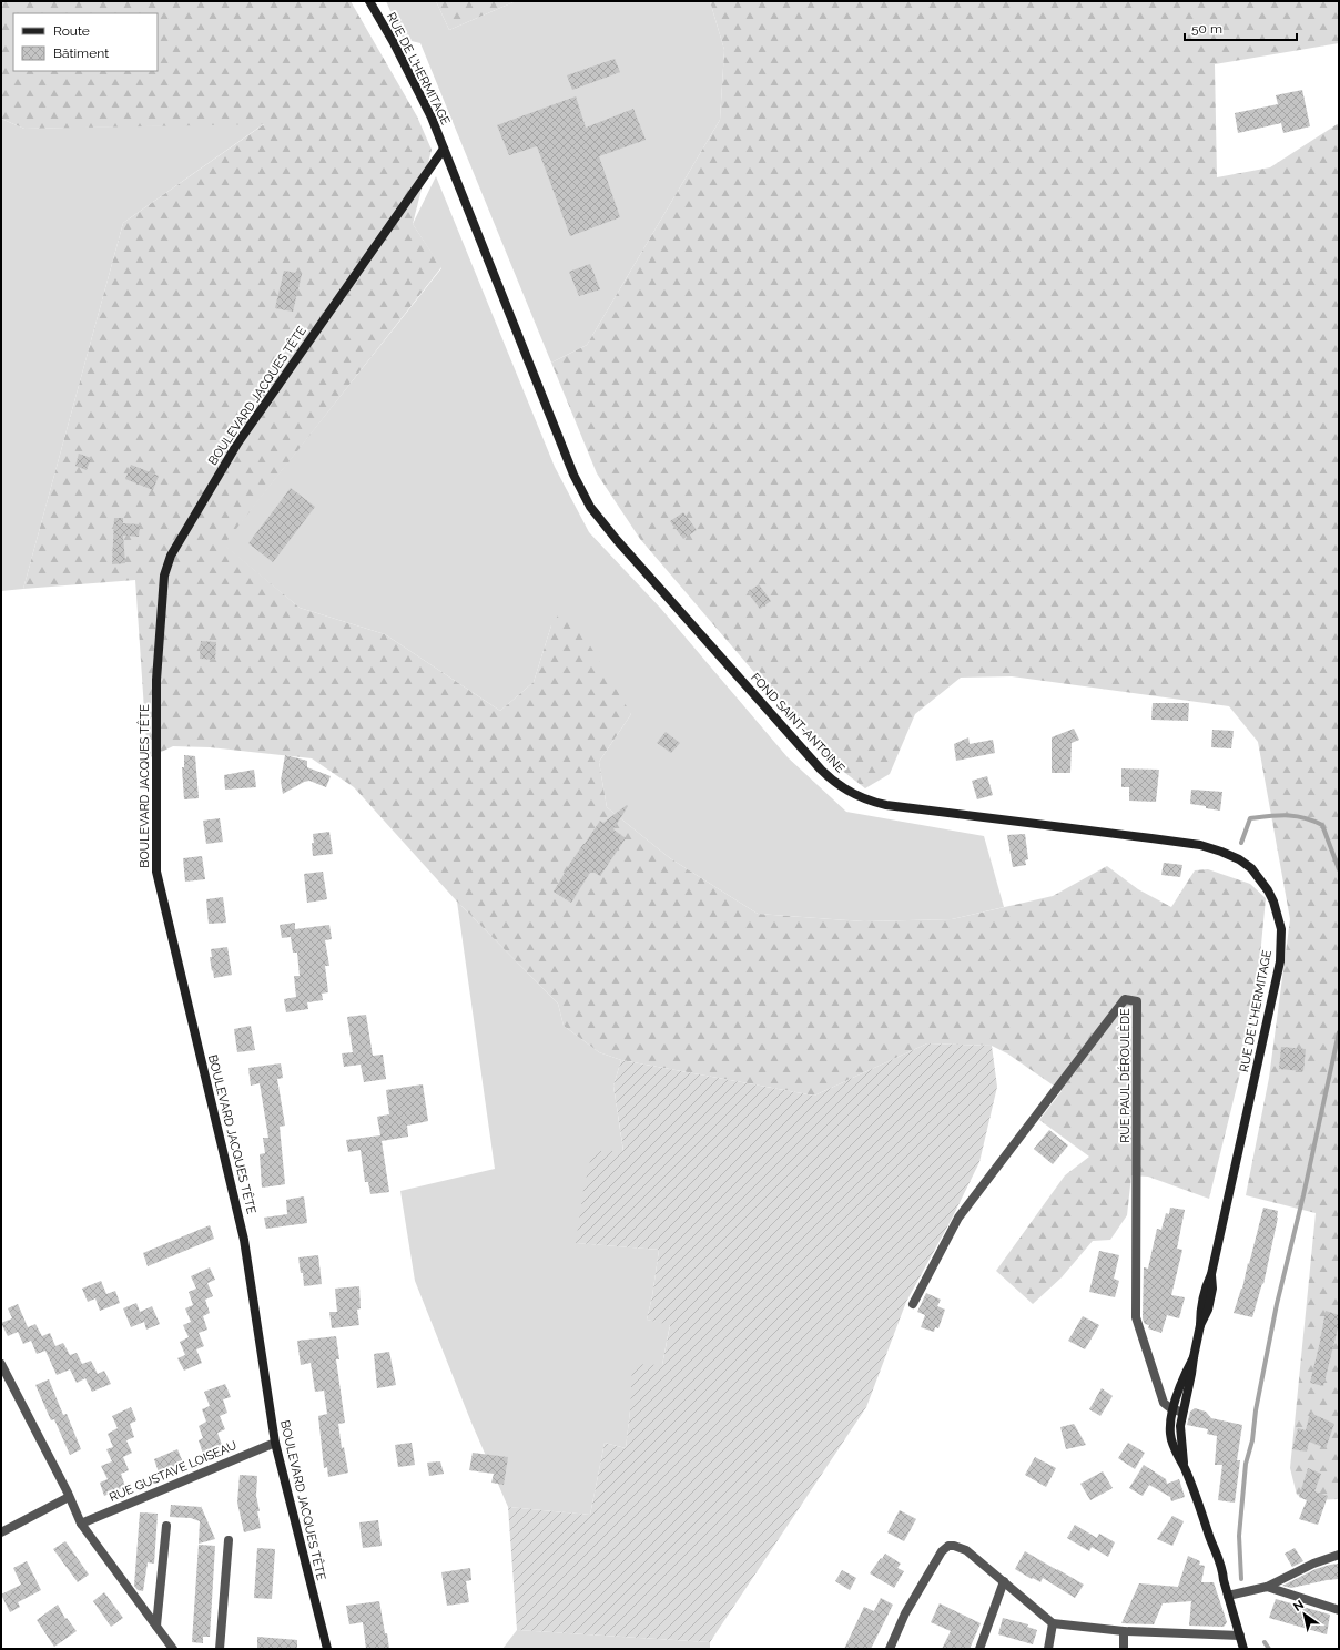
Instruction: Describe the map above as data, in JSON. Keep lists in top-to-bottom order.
{
  "streets": {
    "main road": ["RUE DE L'HERMITAGE", "BOULEVARD JACQUES TÊTE", "FOND SAINT-ANTOINE"],
    "street": ["RUE PAUL DÉROULÈDE", "RUE GUSTAVE LOISEAU"]
  },
  "crossings": [
    ["RUE DE L'HERMITAGE", "BOULEVARD JACQUES TÊTE"],
    ["RUE DE L'HERMITAGE", "FOND SAINT-ANTOINE"],
    ["RUE DE L'HERMITAGE", "RUE PAUL DÉROULÈDE"],
    ["BOULEVARD JACQUES TÊTE", "RUE GUSTAVE LOISEAU"]
  ],
  "legend": ["Route", "Bâtiment"],
  "scale_bar": "50 m",
  "north": "top left"
}
